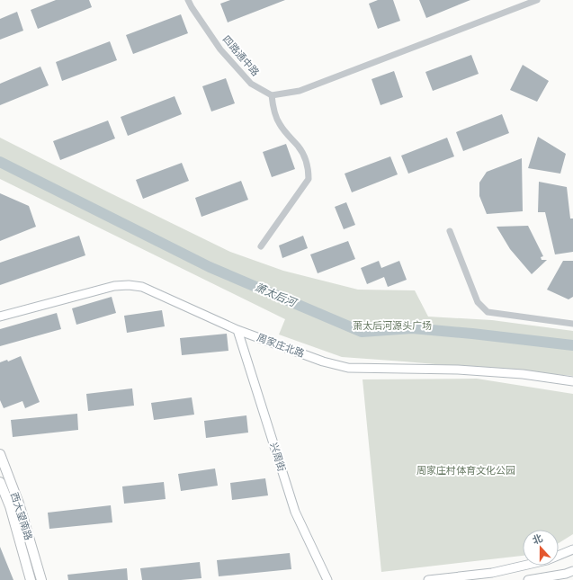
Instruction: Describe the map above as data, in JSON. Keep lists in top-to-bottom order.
{
  "streets": {
    "main road": ["西大望南路"],
    "street": ["四路通中路", "周家庄北路", "兴周街"]
  },
  "crossings": [
    ["周家庄北路", "兴周街"]
  ],
  "water": ["萧太后河"],
  "parks": ["萧太后河源头广场", "周家庄村体育文化公园"],
  "north": "top"
}
